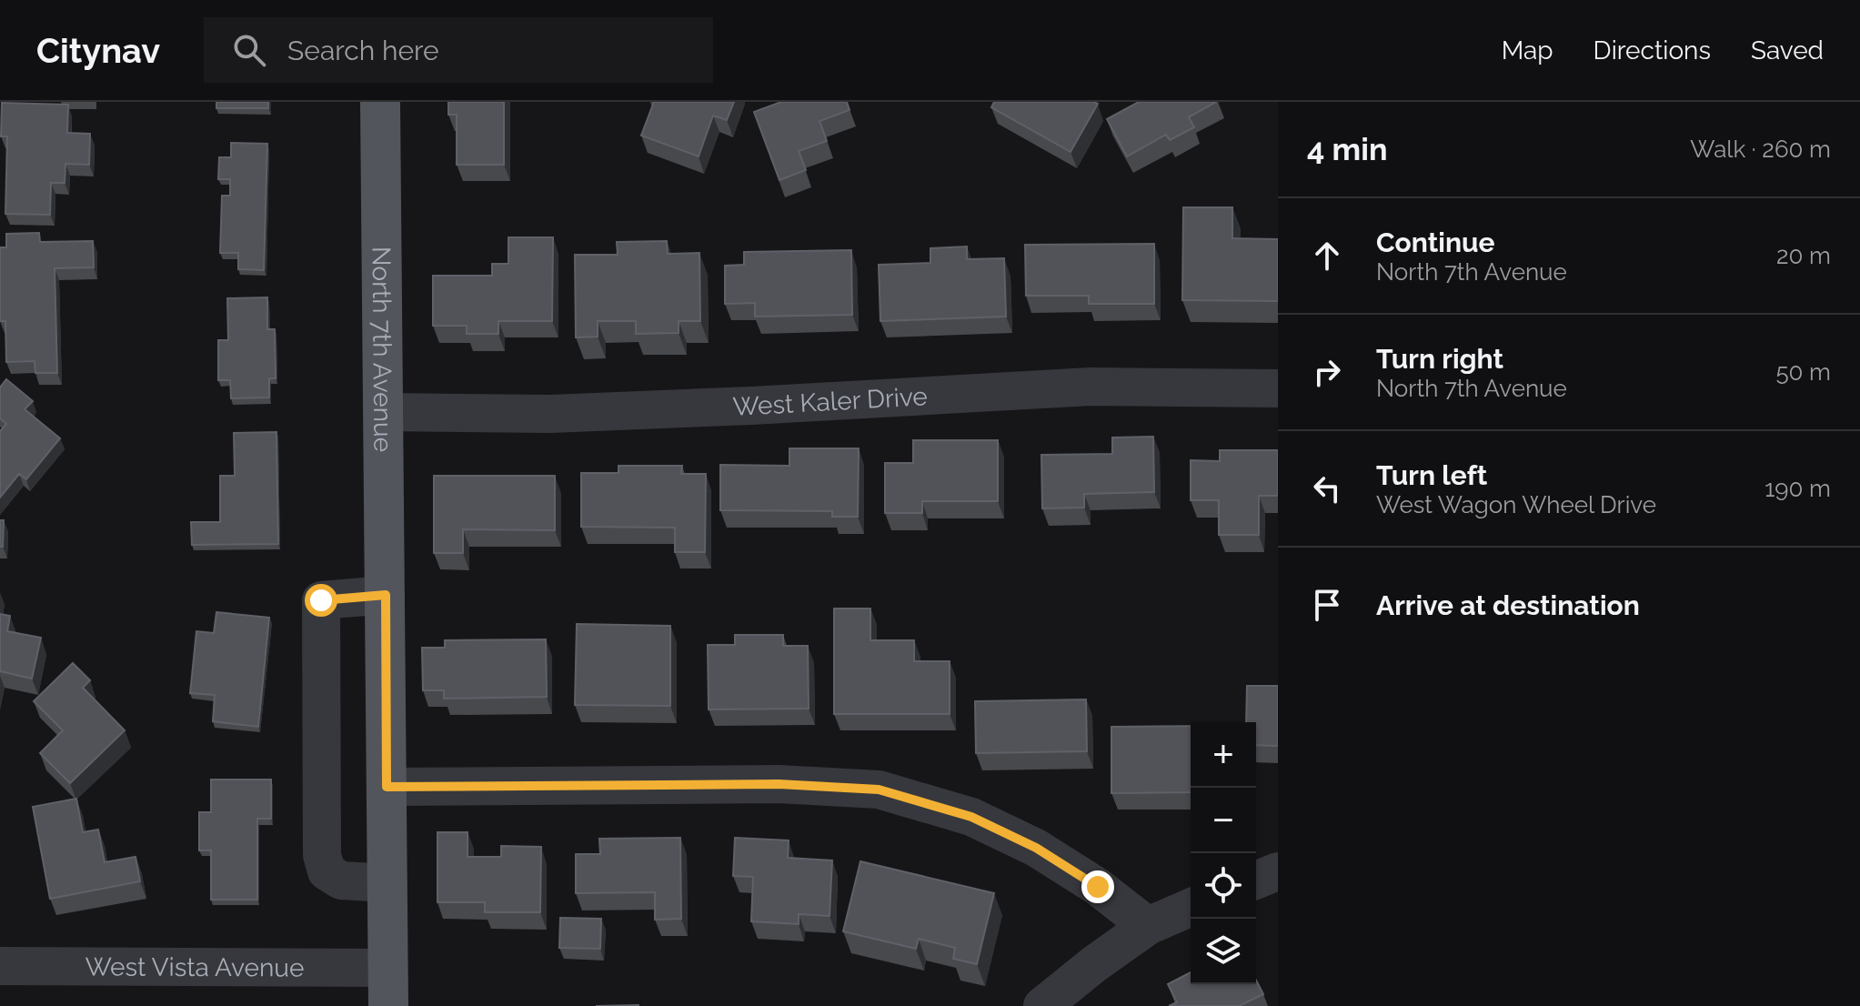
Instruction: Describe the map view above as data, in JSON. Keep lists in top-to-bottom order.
{
  "streets": {
    "main road": ["North 7th Avenue"],
    "street": ["West Kaler Drive", "West Vista Avenue"]
  },
  "crossings": [
    ["North 7th Avenue", "West Kaler Drive"],
    ["North 7th Avenue", "West Vista Avenue"]
  ],
  "page": {
    "header": "Citynav",
    "search": "Search here",
    "nav": ["Map", "Directions", "Saved"],
    "heading": ["4 min", "Walk · 260 m"],
    "list": [
      ["Continue", "North 7th Avenue", "20 m"],
      ["Turn right", "North 7th Avenue", "50 m"],
      ["Turn left", "West Wagon Wheel Drive", "190 m"],
      "Arrive at destination"
    ],
    "map_buttons": ["+", "−"]
  }
}
